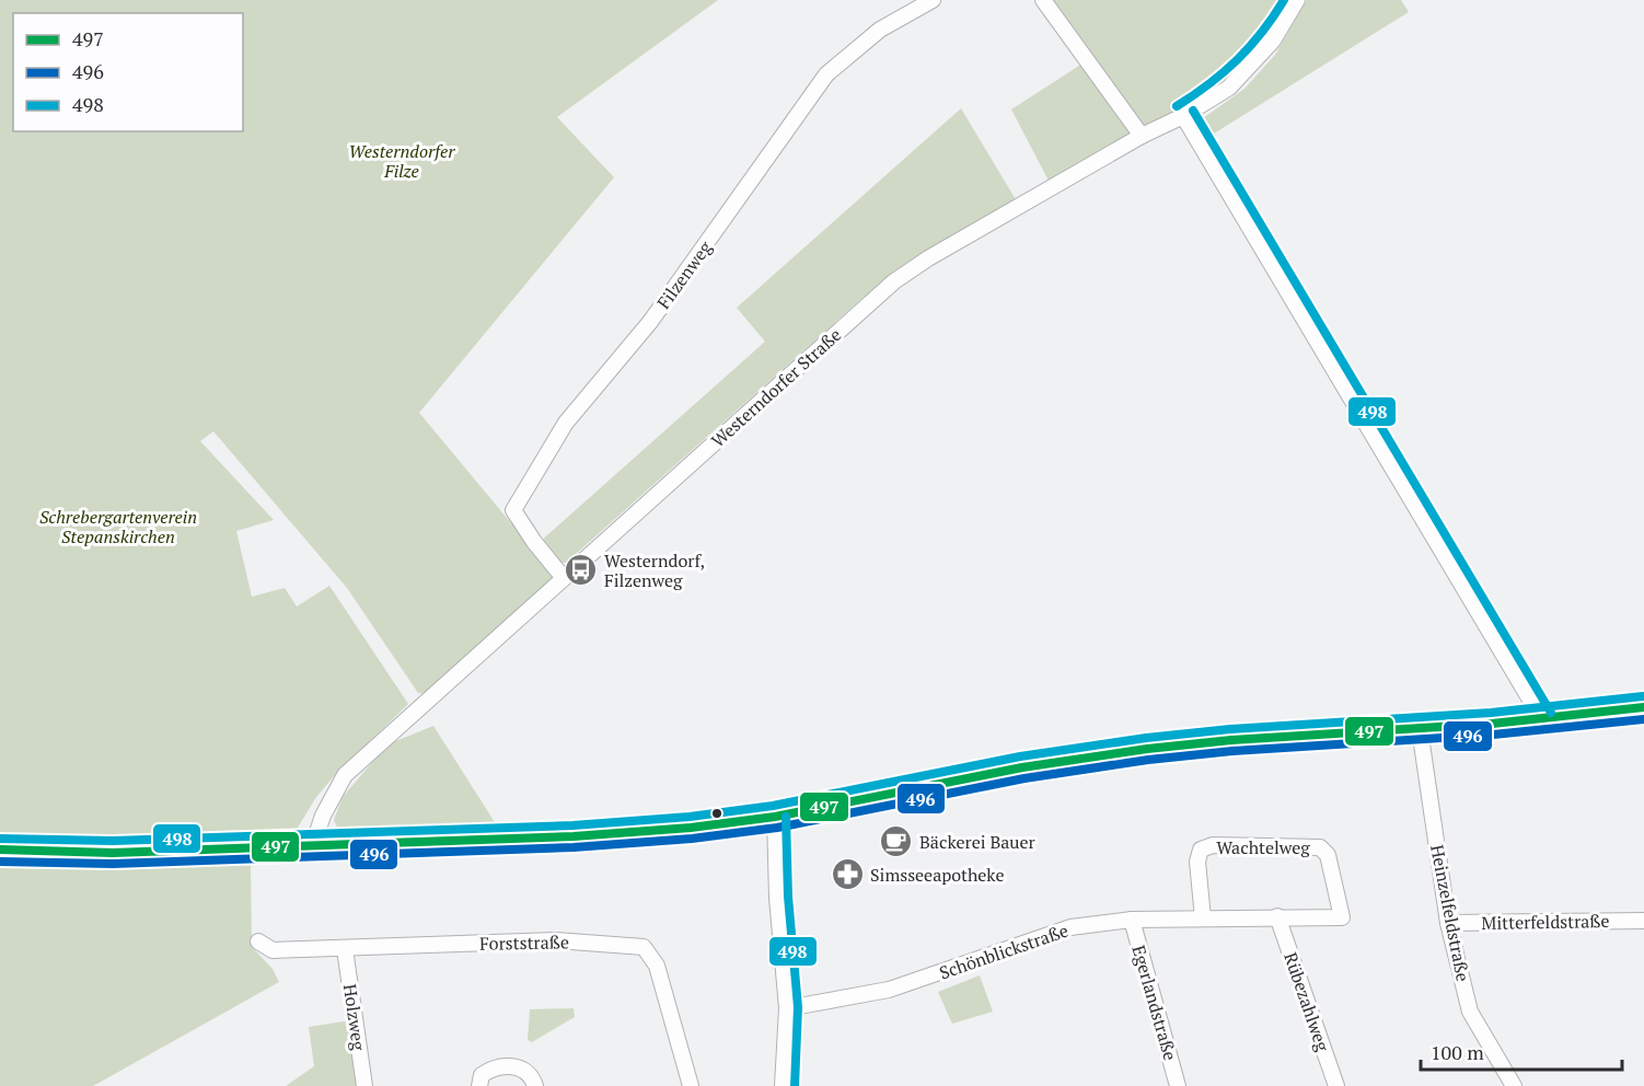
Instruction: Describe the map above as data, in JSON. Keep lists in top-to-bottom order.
{
  "streets": {
    "street": [
      "Filzenweg",
      "Westerndorfer Straße",
      "Wachtelweg",
      "Heinzelfeldstraße",
      "Mitterfeldstraße",
      "Forststraße",
      "Schönblickstraße",
      "Rübezahlweg",
      "Egerlandstraße",
      "Holzweg"
    ]
  },
  "crossings": [
    ["Filzenweg", "Westerndorfer Straße"],
    ["Wachtelweg", "Schönblickstraße"],
    ["Heinzelfeldstraße", "Mitterfeldstraße"],
    ["Forststraße", "Holzweg"],
    ["Schönblickstraße", "Rübezahlweg"],
    ["Schönblickstraße", "Egerlandstraße"]
  ],
  "parks": ["Westerndorfer Filze", "Schrebergartenverein Stepanskirchen"],
  "places": {
    "bus stop": ["Westerndorf, Filzenweg"],
    "cafe": ["Bäckerei Bauer"],
    "pharmacy": ["Simsseeapotheke"]
  },
  "lines": ["transit line 498", "transit line 497", "transit line 496"],
  "legend": ["497", "496", "498"],
  "scale_bar": "100 m"
}
